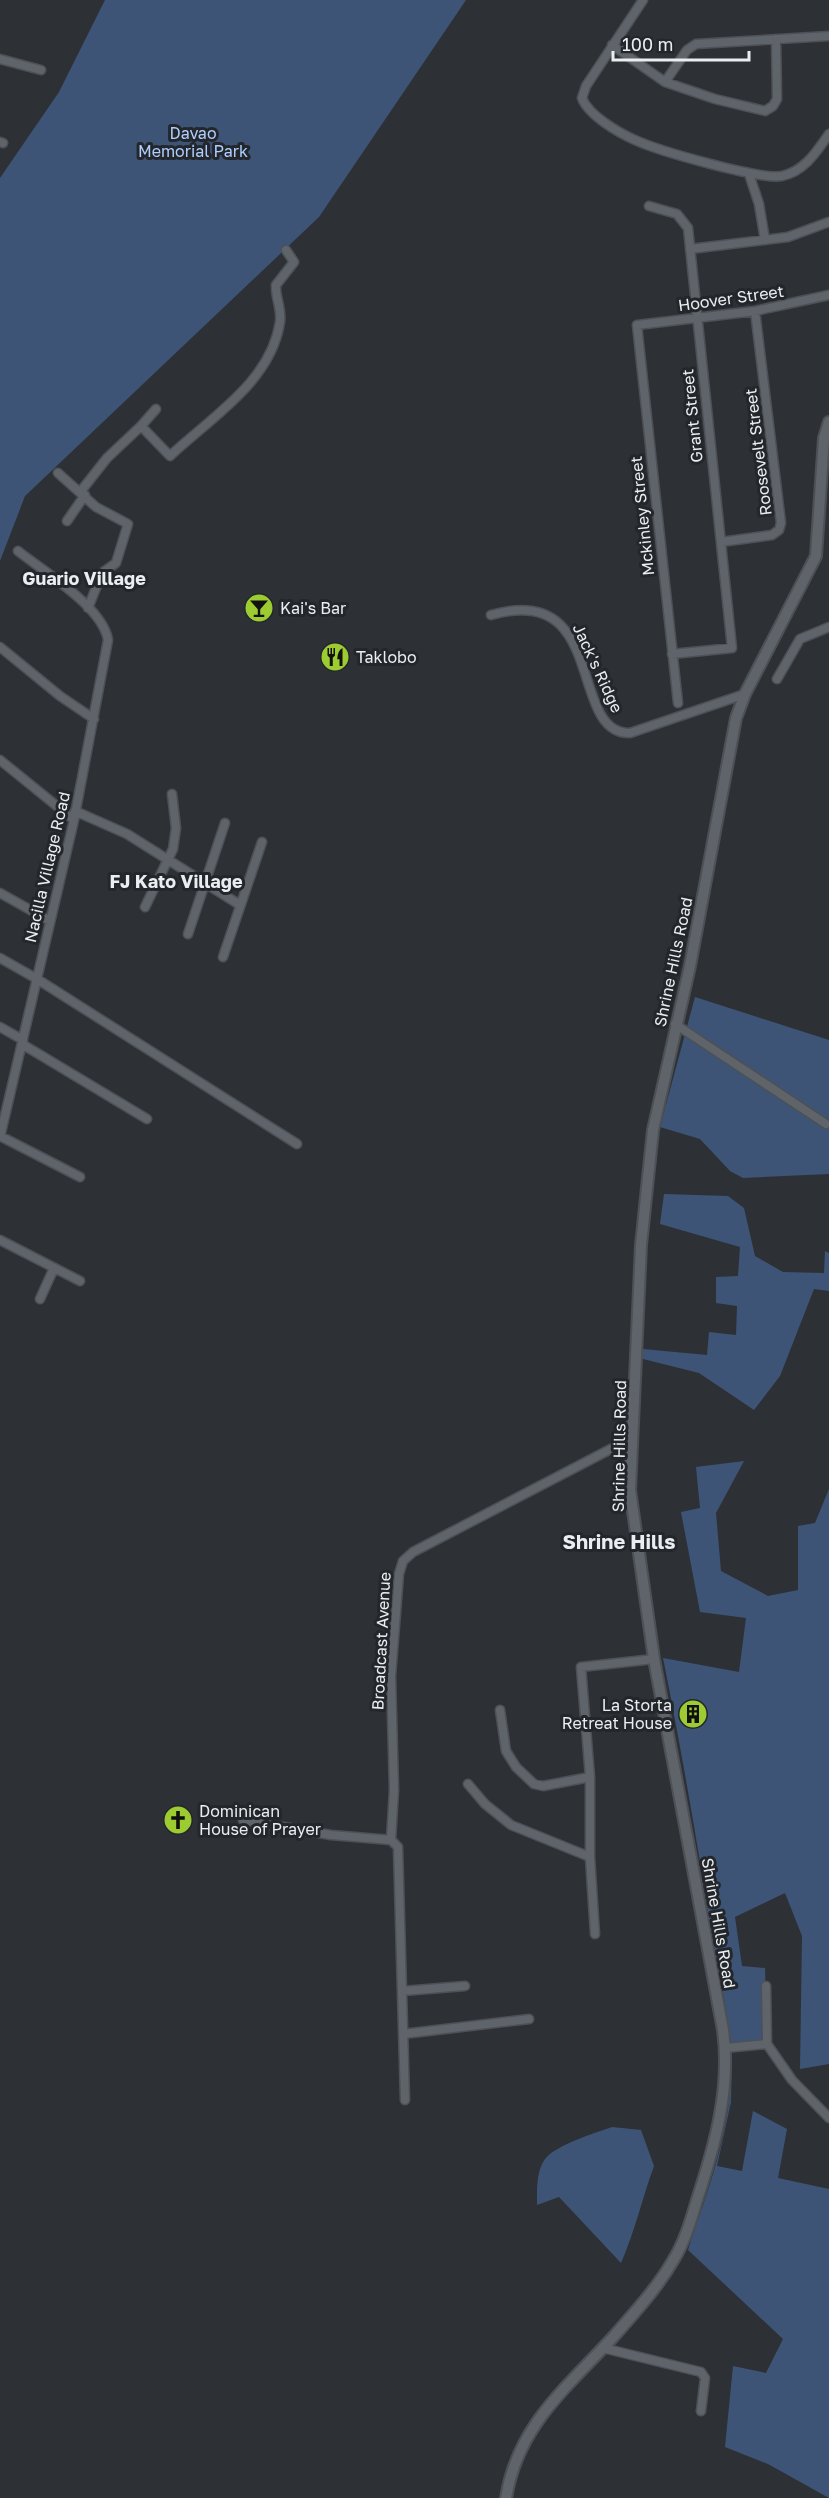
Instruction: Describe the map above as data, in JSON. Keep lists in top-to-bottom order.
{
  "streets": {
    "street": [
      "Hoover Street",
      "Grant Street",
      "Roosevelt Street",
      "Mckinley Street",
      "Jack's Ridge",
      "Nacilla Village Road",
      "Shrine Hills Road",
      "Broadcast Avenue"
    ]
  },
  "crossings": [
    ["Hoover Street", "Grant Street"],
    ["Hoover Street", "Roosevelt Street"],
    ["Hoover Street", "Mckinley Street"],
    ["Grant Street", "Roosevelt Street"],
    ["Grant Street", "Mckinley Street"],
    ["Jack's Ridge", "Shrine Hills Road"],
    ["Shrine Hills Road", "Broadcast Avenue"]
  ],
  "districts": ["Guario Village", "FJ Kato Village", "Shrine Hills"],
  "parks": ["Davao Memorial Park"],
  "places": {
    "bar": ["Kai's Bar"],
    "restaurant": ["Taklobo"],
    "building": ["La Storta Retreat House"],
    "church": ["Dominican House of Prayer"]
  },
  "scale_bar": "100 m"
}
